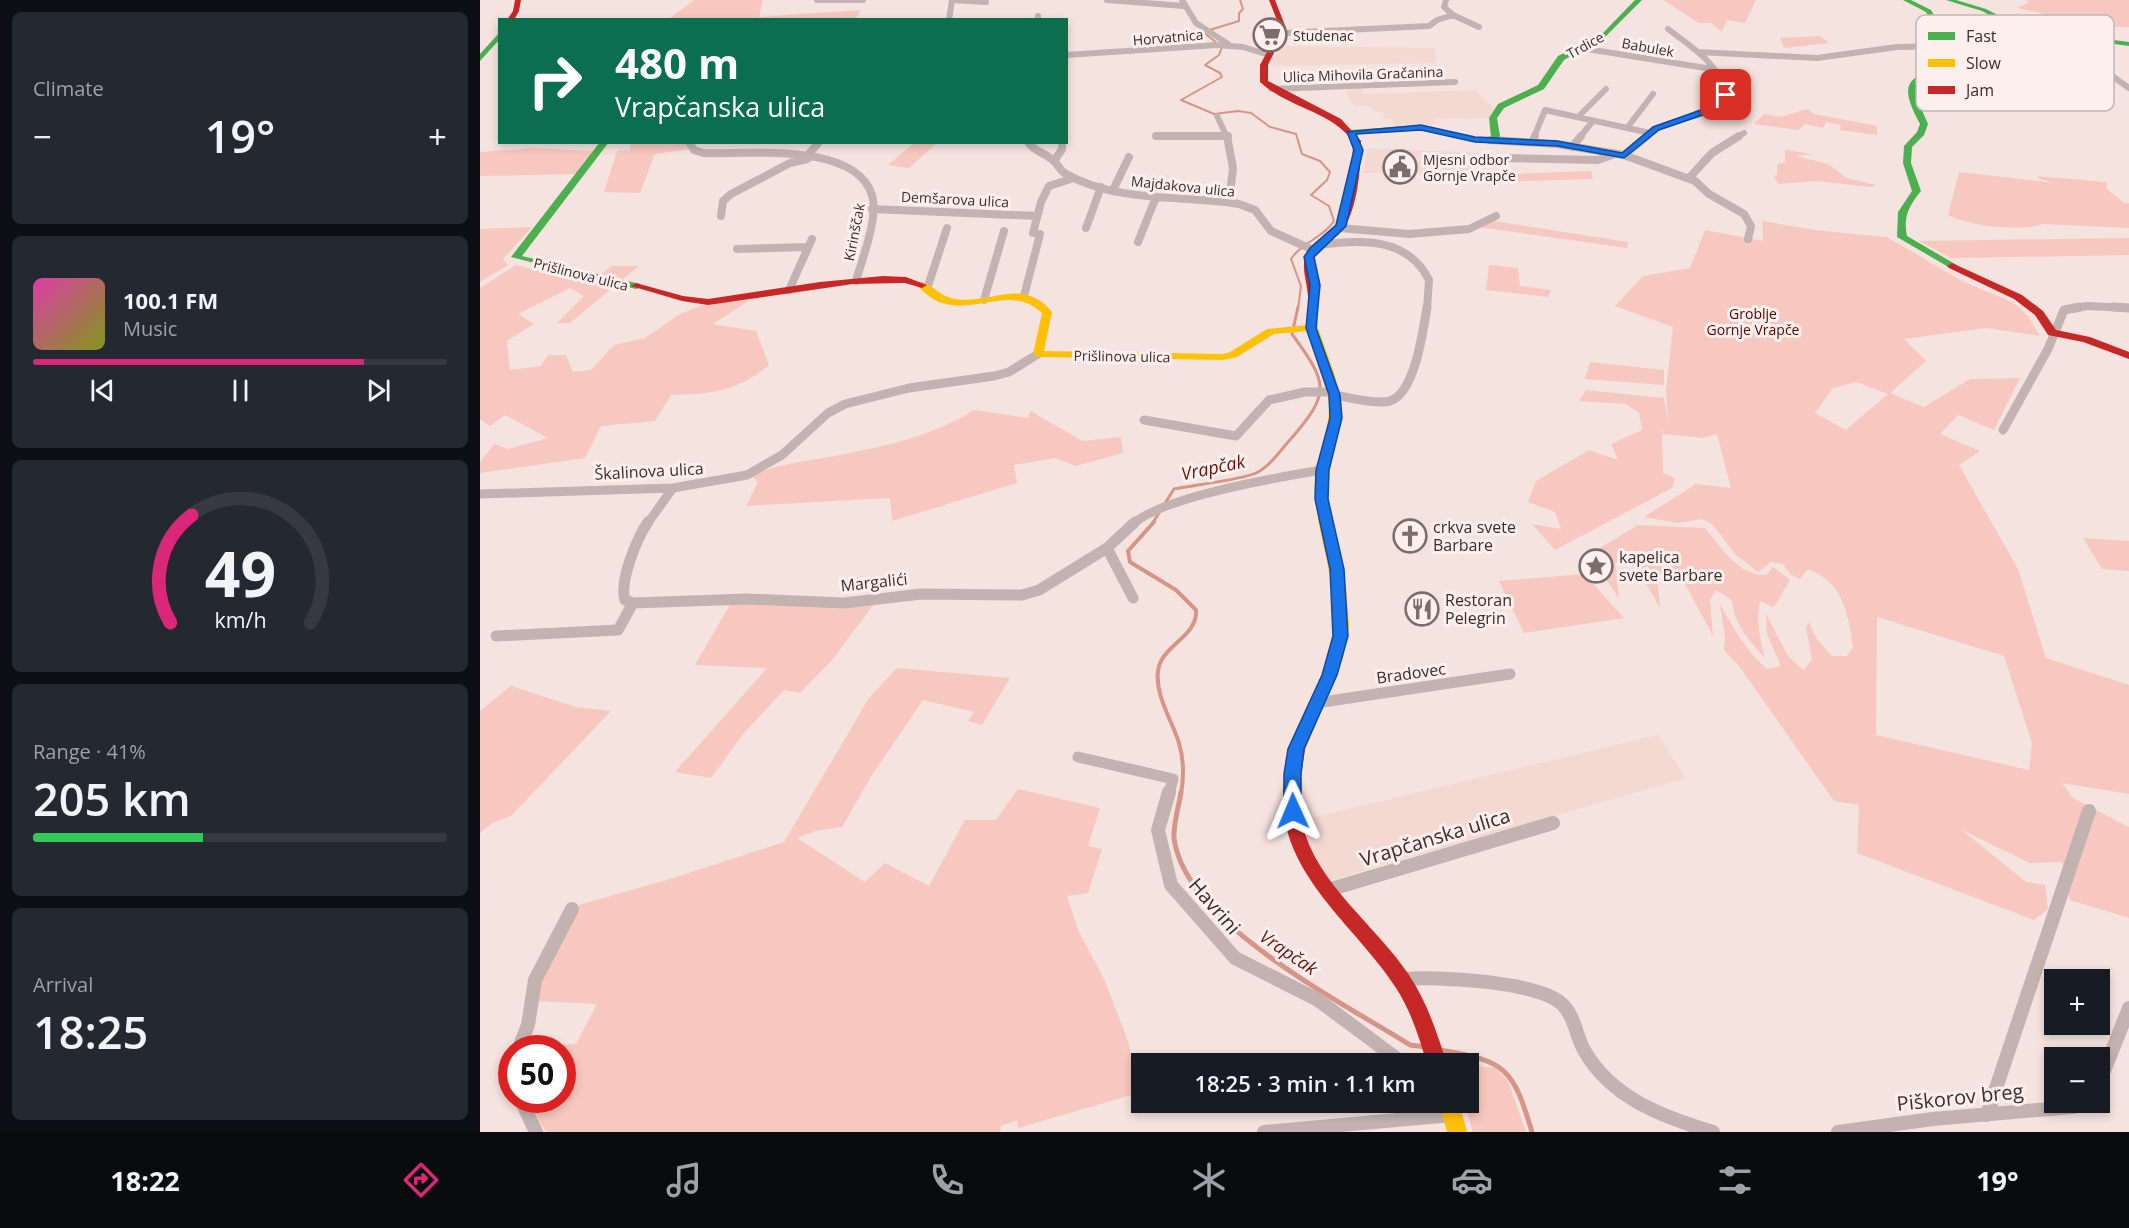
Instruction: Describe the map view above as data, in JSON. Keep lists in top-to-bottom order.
{
  "streets": {
    "street": [
      "Horvatnica",
      "Trdice",
      "Babulek",
      "Ulica Mihovila Gračanina",
      "Majdakova ulica",
      "Demšarova ulica",
      "Kirinščak",
      "Prišlinova ulica",
      "Škalinova ulica",
      "Margalići",
      "Bradovec",
      "Vrapčanska ulica",
      "Havrini",
      "Piškorov breg"
    ]
  },
  "crossings": [
    ["Trdice", "Babulek"],
    ["Majdakova ulica", "Prišlinova ulica"],
    ["Demšarova ulica", "Kirinščak"],
    ["Kirinščak", "Prišlinova ulica"],
    ["Prišlinova ulica", "Škalinova ulica"]
  ],
  "water": ["Vrapčak"],
  "parks": ["Groblje Gornje Vrapče"],
  "places": {
    "supermarket": ["Studenac"],
    "public building": ["Mjesni odbor Gornje Vrapče"],
    "church": ["crkva svete Barbare"],
    "place": ["kapelica svete Barbare"],
    "restaurant": ["Restoran Pelegrin"]
  },
  "legend": ["Fast", "Slow", "Jam"],
  "page": {
    "tile": [
      "Climate",
      ["Range · 41%", "205 km"],
      ["Arrival", "18:25"]
    ],
    "turn": ["480 m", "Vrapčanska ulica"],
    "heat": ["−", "19°", "+"],
    "song": ["100.1 FM", "Music"],
    "map_buttons": ["+", "−"],
    "limit": "50",
    "trip": "18:25 · 3 min · 1.1 km",
    "tabs": ["18:22", "19°"],
    "gauge": ["49", "km/h"]
  }
}
